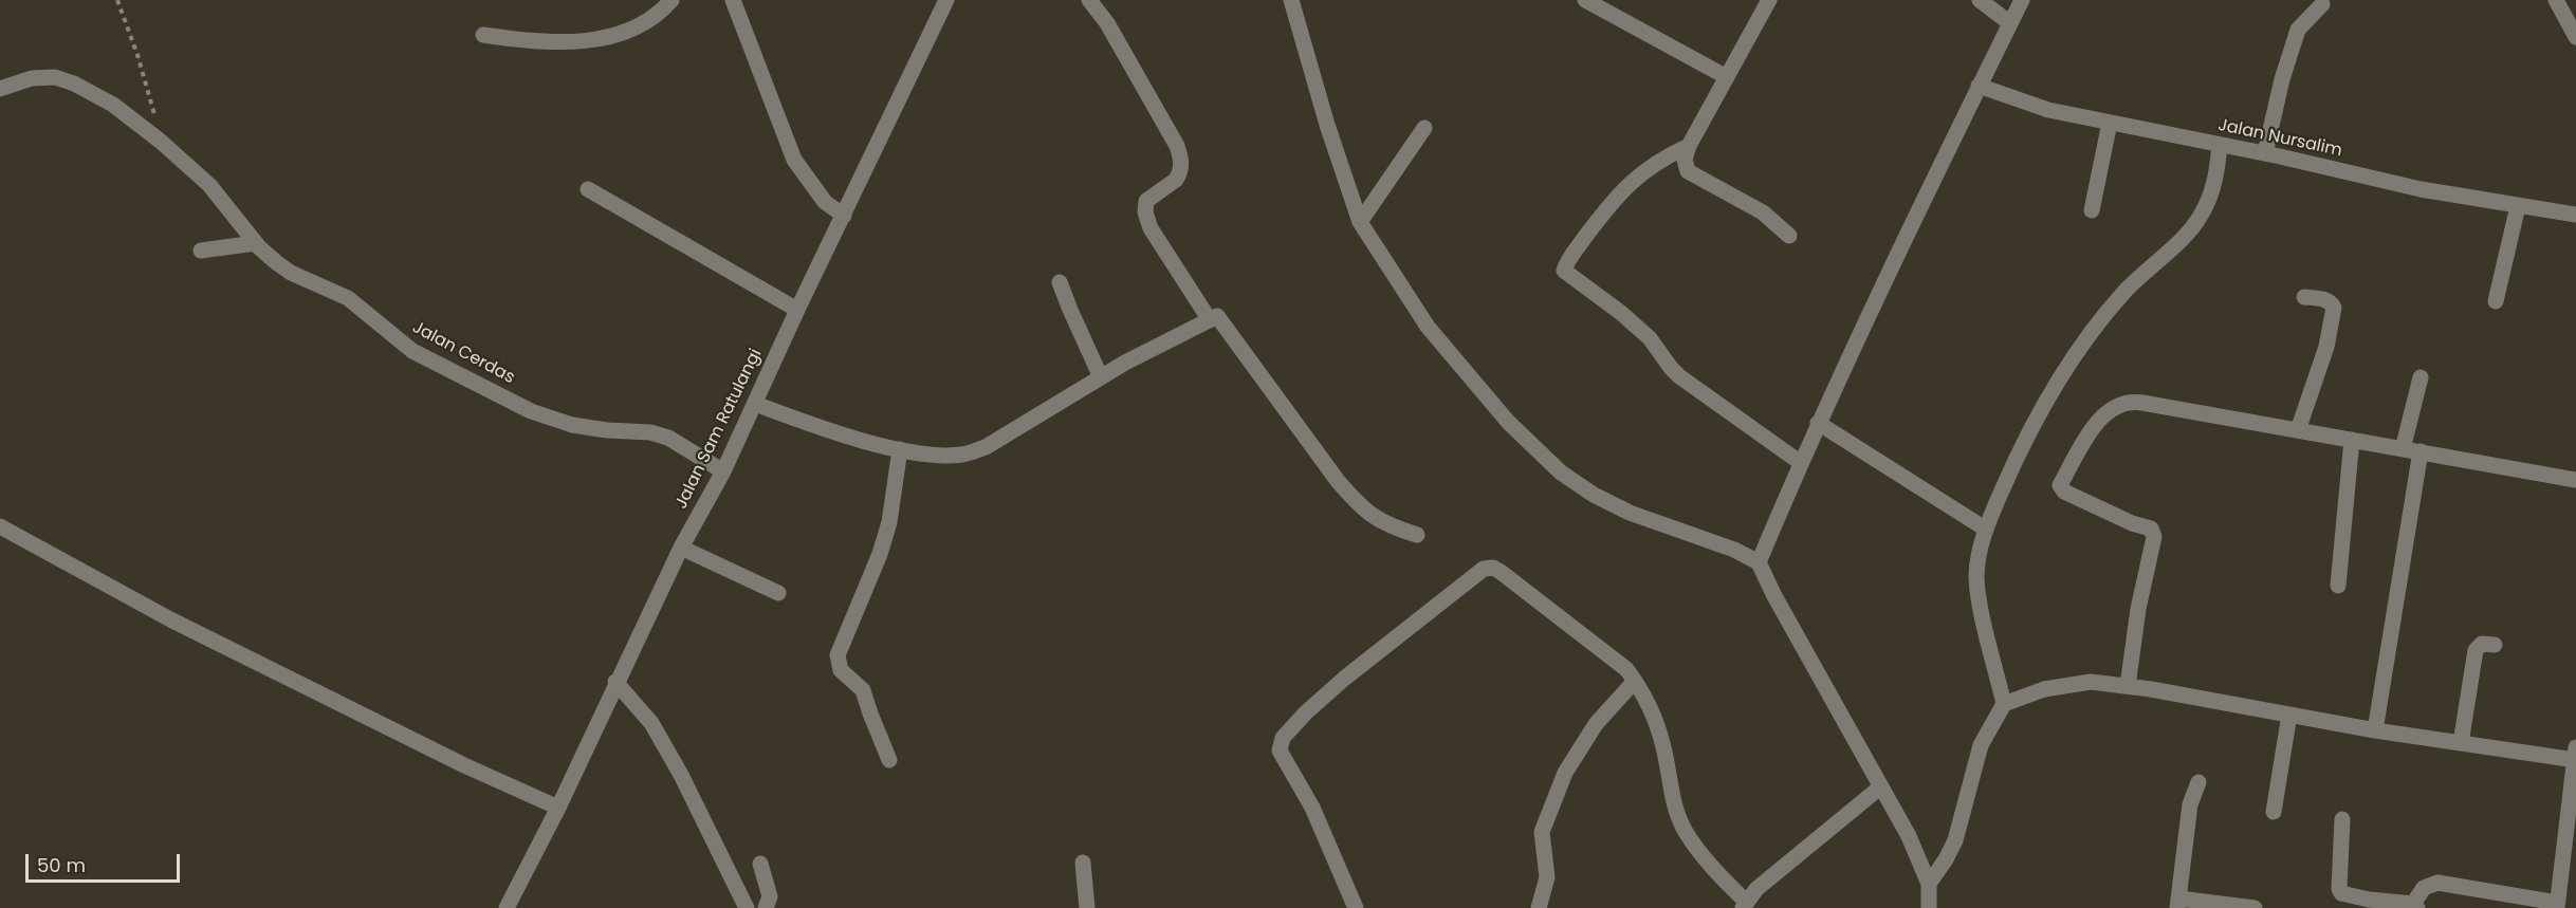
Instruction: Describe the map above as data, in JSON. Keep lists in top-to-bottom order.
{
  "streets": {
    "street": ["Jalan Nursalim", "Jalan Cerdas", "Jalan Sam Ratulangi"]
  },
  "crossings": [
    ["Jalan Cerdas", "Jalan Sam Ratulangi"]
  ],
  "scale_bar": "50 m"
}
